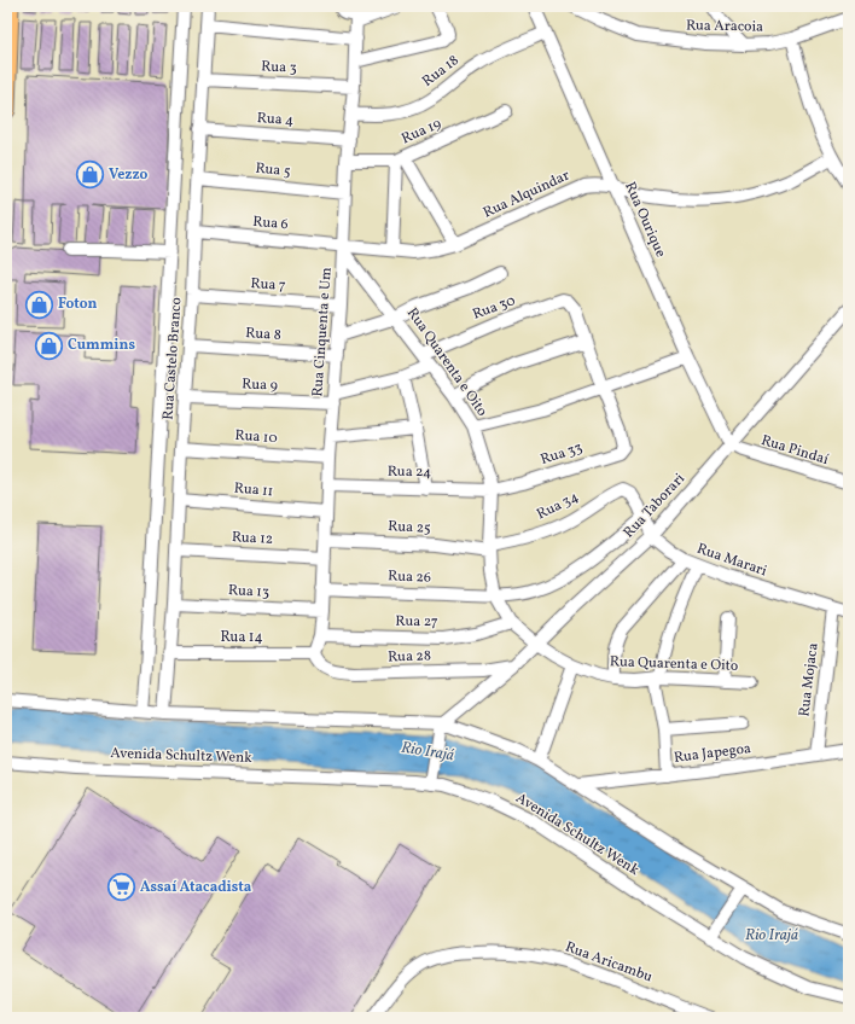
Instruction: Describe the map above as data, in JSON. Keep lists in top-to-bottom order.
{
  "streets": {
    "street": [
      "Rua Aracoia",
      "Rua 3",
      "Rua 18",
      "Rua 4",
      "Rua 19",
      "Rua 5",
      "Rua Alquindar",
      "Rua Ourique",
      "Rua 6",
      "Rua 7",
      "Rua 30",
      "Rua Cinquenta e Um",
      "Rua 8",
      "Rua Castelo Branco",
      "Rua Quarenta e Oito",
      "Rua 9",
      "Rua 10",
      "Rua Pindaí",
      "Rua 33",
      "Rua 24",
      "Rua 11",
      "Rua 34",
      "Rua Taborari",
      "Rua 25",
      "Rua 12",
      "Rua Marari",
      "Rua 26",
      "Rua 13",
      "Rua 27",
      "Rua 14",
      "Rua 28",
      "Rua Mojaca",
      "Rua Japegoa",
      "Avenida Schultz Wenk",
      "Rua Aricambu"
    ]
  },
  "crossings": [
    ["Rua 3", "Rua Cinquenta e Um"],
    ["Rua 3", "Rua Castelo Branco"],
    ["Rua 18", "Rua Ourique"],
    ["Rua 18", "Rua Cinquenta e Um"],
    ["Rua 4", "Rua Cinquenta e Um"],
    ["Rua 4", "Rua Castelo Branco"],
    ["Rua 19", "Rua Cinquenta e Um"],
    ["Rua 5", "Rua Cinquenta e Um"],
    ["Rua 5", "Rua Castelo Branco"],
    ["Rua Alquindar", "Rua Ourique"],
    ["Rua Alquindar", "Rua 6"],
    ["Rua Alquindar", "Rua Cinquenta e Um"],
    ["Rua Alquindar", "Rua Quarenta e Oito"],
    ["Rua Ourique", "Rua Pindaí"],
    ["Rua Ourique", "Rua Taborari"],
    ["Rua 6", "Rua Cinquenta e Um"],
    ["Rua 6", "Rua Castelo Branco"],
    ["Rua 6", "Rua Quarenta e Oito"],
    ["Rua 7", "Rua Cinquenta e Um"],
    ["Rua 7", "Rua Castelo Branco"],
    ["Rua 30", "Rua Quarenta e Oito"],
    ["Rua Cinquenta e Um", "Rua 8"],
    ["Rua Cinquenta e Um", "Rua Quarenta e Oito"],
    ["Rua Cinquenta e Um", "Rua 9"],
    ["Rua Cinquenta e Um", "Rua 10"],
    ["Rua Cinquenta e Um", "Rua 24"],
    ["Rua Cinquenta e Um", "Rua 11"],
    ["Rua Cinquenta e Um", "Rua 25"],
    ["Rua Cinquenta e Um", "Rua 12"],
    ["Rua Cinquenta e Um", "Rua 26"],
    ["Rua Cinquenta e Um", "Rua 13"],
    ["Rua Cinquenta e Um", "Rua 27"],
    ["Rua Cinquenta e Um", "Rua 14"],
    ["Rua Cinquenta e Um", "Rua 28"],
    ["Rua 8", "Rua Castelo Branco"],
    ["Rua Castelo Branco", "Rua 9"],
    ["Rua Castelo Branco", "Rua 10"],
    ["Rua Castelo Branco", "Rua 11"],
    ["Rua Castelo Branco", "Rua 12"],
    ["Rua Castelo Branco", "Rua 13"],
    ["Rua Castelo Branco", "Rua 14"],
    ["Rua Quarenta e Oito", "Rua 9"],
    ["Rua Quarenta e Oito", "Rua 33"],
    ["Rua Quarenta e Oito", "Rua 24"],
    ["Rua Quarenta e Oito", "Rua 34"],
    ["Rua Quarenta e Oito", "Rua Taborari"],
    ["Rua Quarenta e Oito", "Rua 25"],
    ["Rua Quarenta e Oito", "Rua 26"],
    ["Rua Quarenta e Oito", "Rua 27"],
    ["Rua Pindaí", "Rua Taborari"],
    ["Rua 33", "Rua 24"],
    ["Rua 34", "Rua 25"],
    ["Rua 34", "Rua Marari"],
    ["Rua Taborari", "Rua Marari"],
    ["Rua Taborari", "Rua 28"],
    ["Rua Marari", "Rua 26"],
    ["Rua Marari", "Rua Mojaca"],
    ["Rua 14", "Rua 28"],
    ["Rua Mojaca", "Rua Japegoa"]
  ],
  "water": ["Rio Irajá"],
  "places": {
    "shop": ["Vezzo", "Foton", "Cummins"],
    "supermarket": ["Assaí Atacadista"]
  }
}
